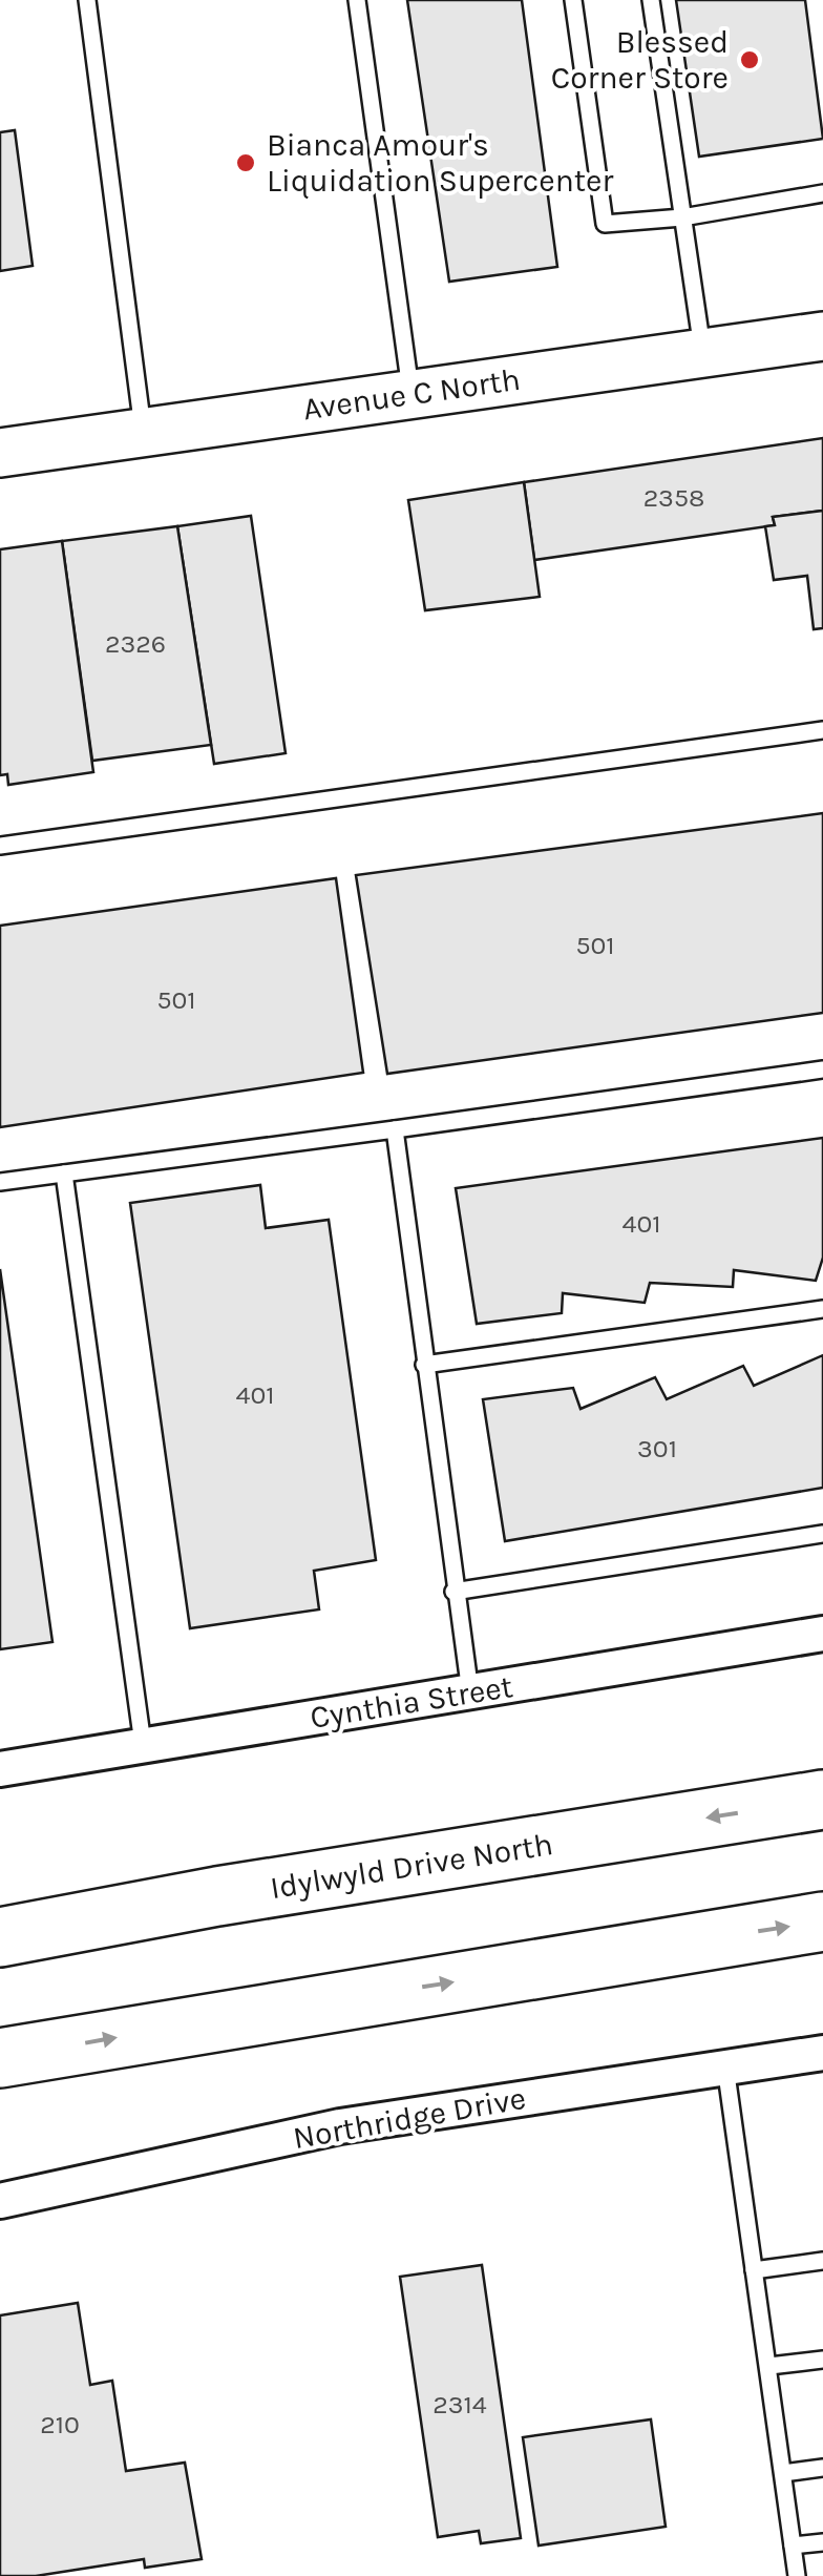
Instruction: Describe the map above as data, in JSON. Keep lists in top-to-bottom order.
{
  "streets": {
    "highway": ["Idylwyld Drive North"],
    "main road": ["Avenue C North"],
    "street": ["Cynthia Street", "Northridge Drive"]
  },
  "places": ["Blessed Corner Store", "Bianca Amour's Liquidation Supercenter"],
  "house_numbers": [
    "2358",
    "2326",
    "501",
    "501",
    "401",
    "401",
    "301",
    "2314",
    "210"
  ]
}
